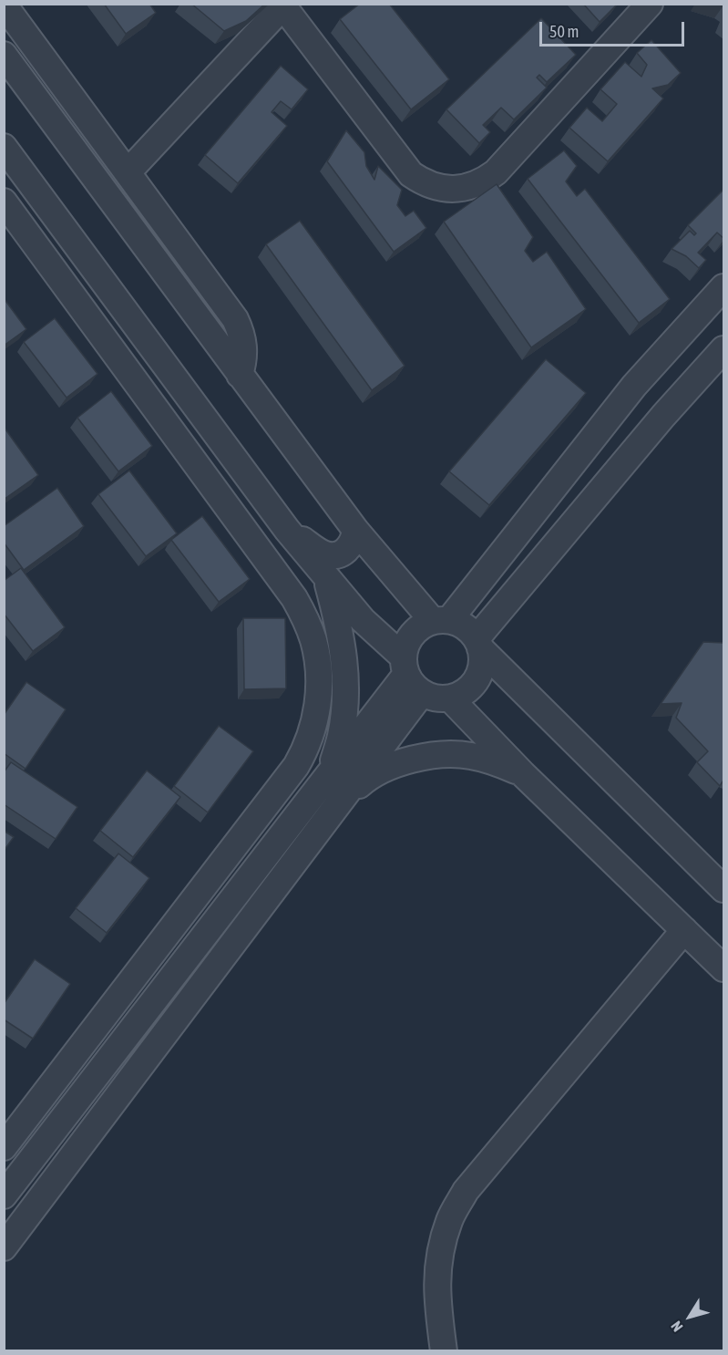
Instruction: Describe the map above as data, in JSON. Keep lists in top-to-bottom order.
{
  "scale_bar": "50 m",
  "north": "bottom left"
}
